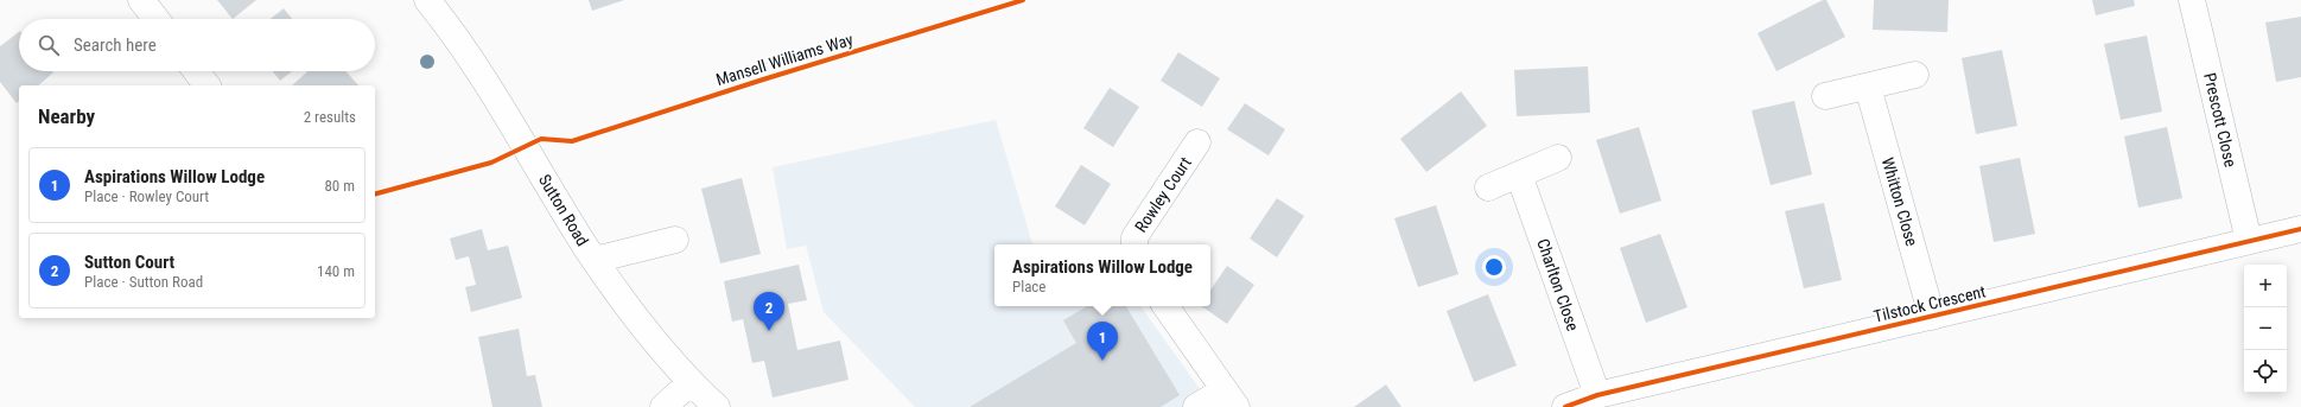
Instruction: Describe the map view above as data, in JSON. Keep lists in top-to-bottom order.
{
  "streets": {
    "street": [
      "Prescott Close",
      "Rowley Court",
      "Whitton Close",
      "Sutton Road",
      "Charlton Close",
      "Tilstock Crescent"
    ],
    "cycle path": ["Mansell Williams Way"]
  },
  "crossings": [
    ["Prescott Close", "Tilstock Crescent"],
    ["Whitton Close", "Tilstock Crescent"],
    ["Charlton Close", "Tilstock Crescent"]
  ],
  "page": {
    "search": "Search here",
    "heading": ["Nearby", "2 results"],
    "list": [
      {
        "mark": "1",
        "name": "Aspirations Willow Lodge",
        "note": "Place · Rowley Court",
        "value": "80 m"
      },
      {
        "mark": "2",
        "name": "Sutton Court",
        "note": "Place · Sutton Road",
        "value": "140 m"
      }
    ],
    "popup": ["Aspirations Willow Lodge", "Place"],
    "map_buttons": ["+", "−"],
    "pins": ["2", "1"]
  }
}
